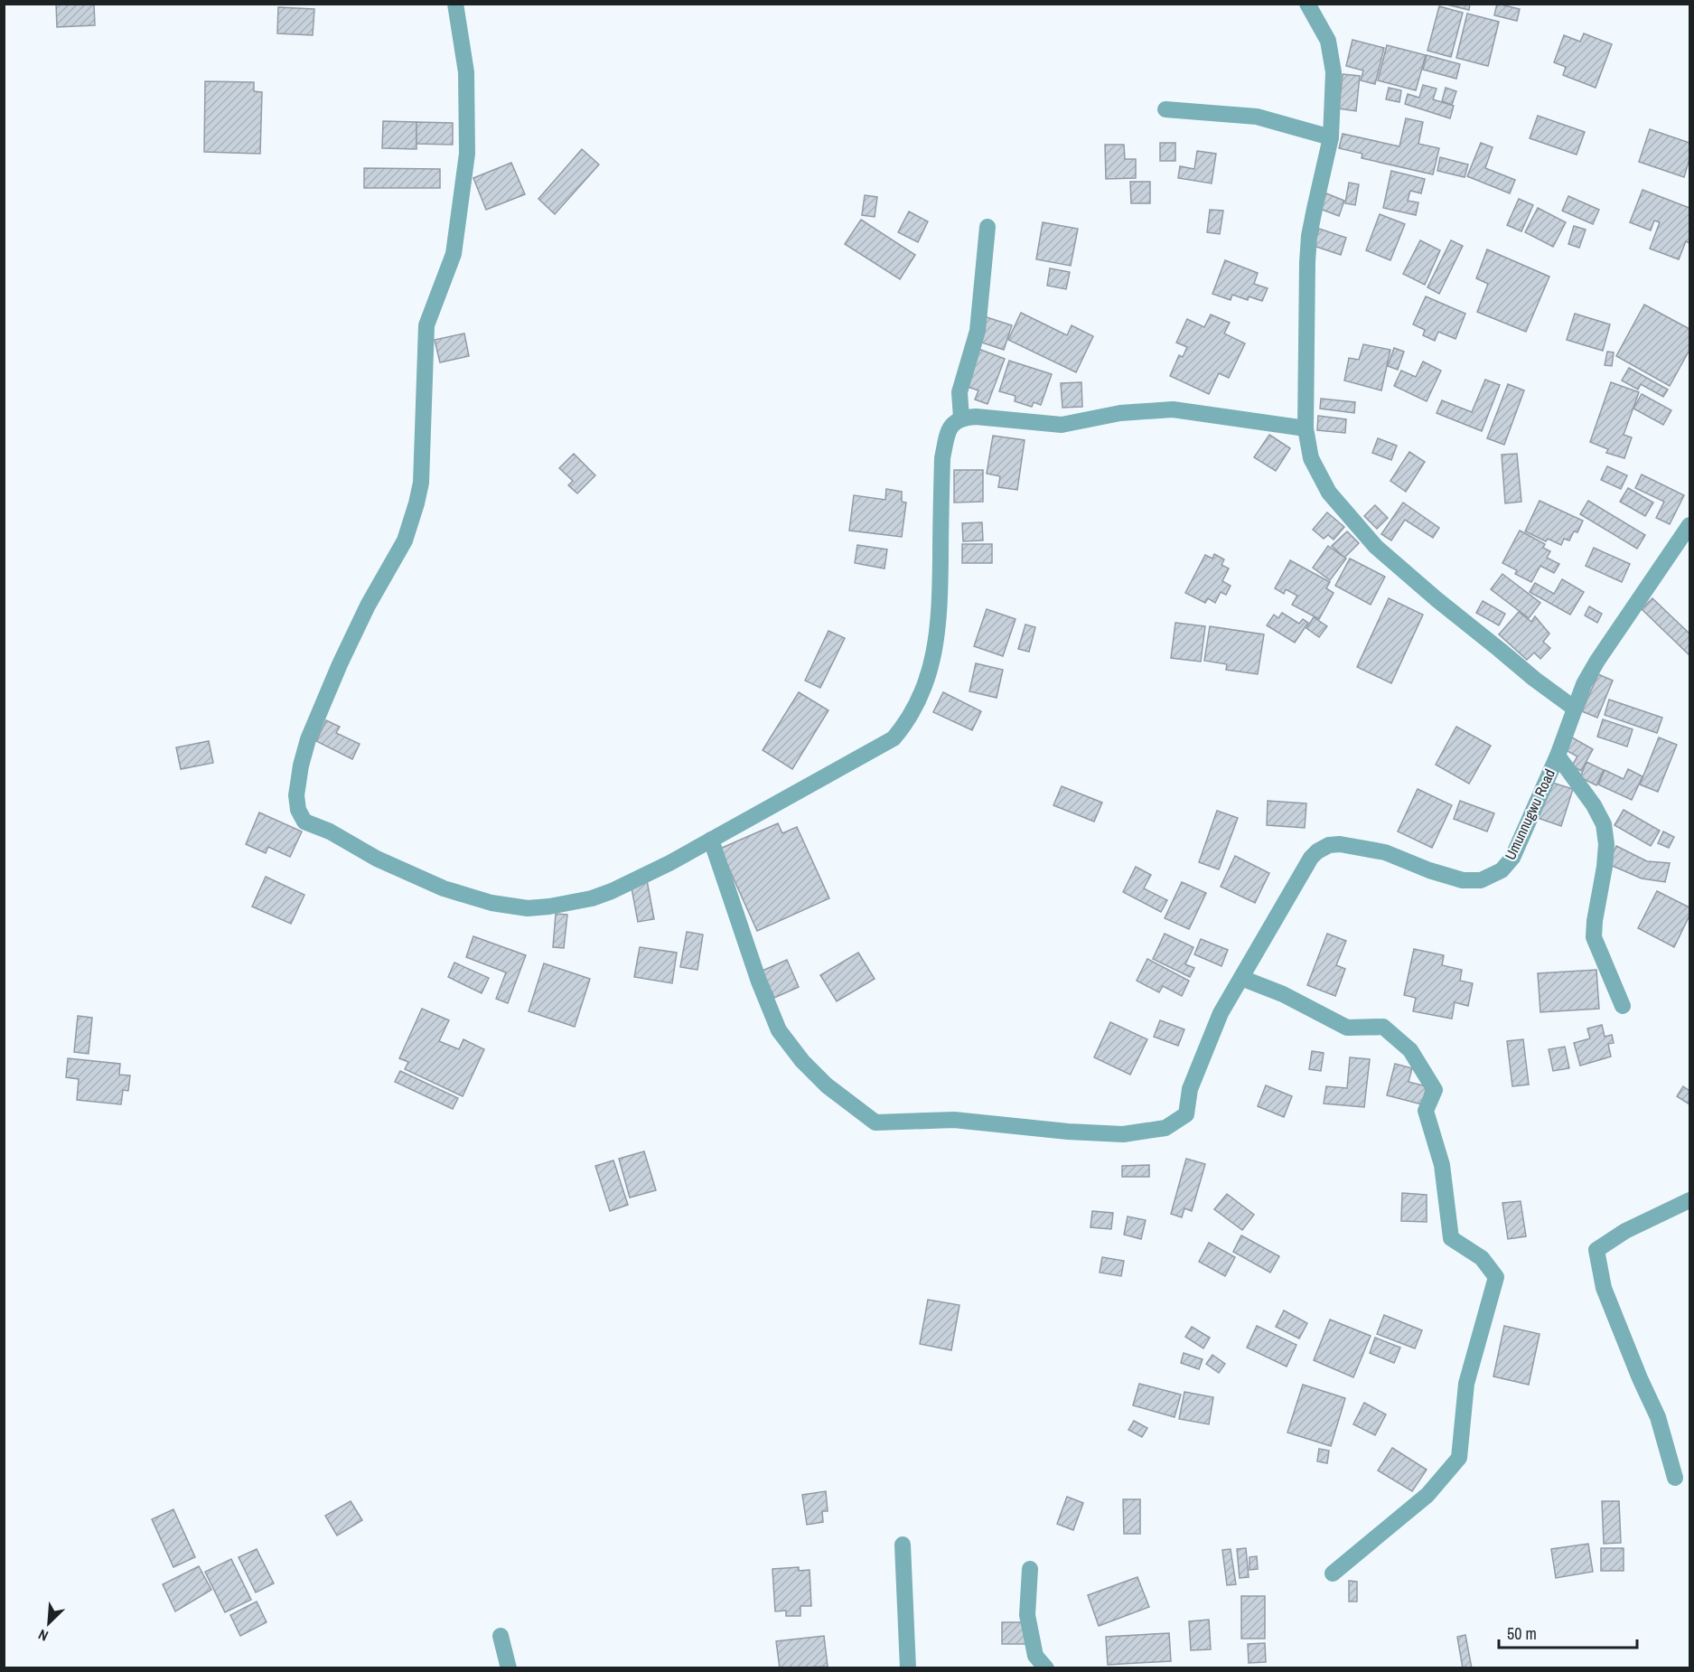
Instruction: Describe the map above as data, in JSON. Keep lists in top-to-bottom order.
{
  "streets": {
    "street": ["Umunnugwu Road"]
  },
  "scale_bar": "50 m",
  "north": "bottom left"
}
